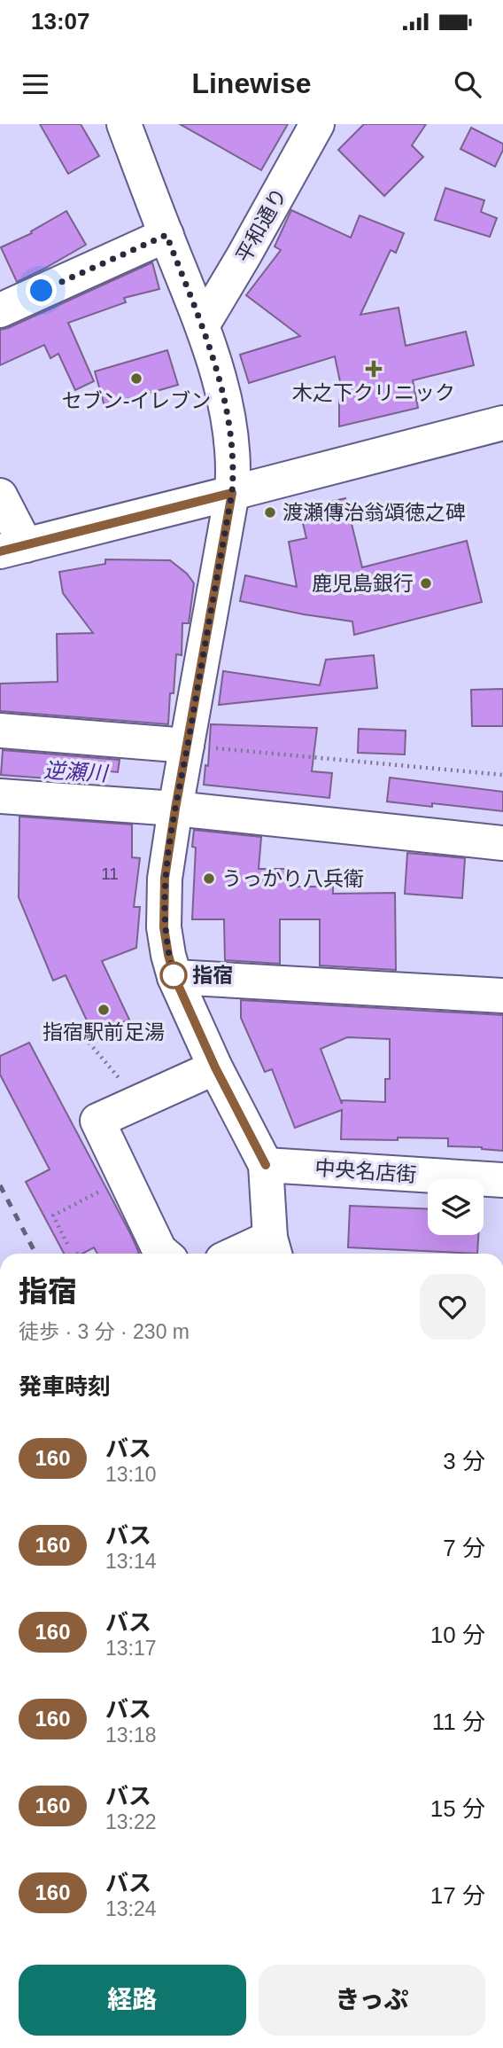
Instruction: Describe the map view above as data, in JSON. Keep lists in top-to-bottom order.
{
  "streets": {
    "street": ["平和通り", "中央名店街"]
  },
  "water": ["逆瀬川"],
  "places": {
    "health": ["木之下クリニック"],
    "other": [
      "セブン-イレブン",
      "渡瀬傳治翁頌徳之碑",
      "鹿児島銀行",
      "うっかり八兵衛",
      "指宿",
      "指宿駅前足湯"
    ]
  },
  "lines": ["bus line 160"],
  "house_numbers": ["11"],
  "page": {
    "status": "13:07",
    "header": "Linewise",
    "heading": [
      ["指宿", "徒歩 · 3 分 · 230 m"],
      "発車時刻"
    ],
    "list": [
      {
        "mark": "160",
        "name": "バス",
        "note": "13:10",
        "value": "3 分"
      },
      {
        "mark": "160",
        "name": "バス",
        "note": "13:14",
        "value": "7 分"
      },
      {
        "mark": "160",
        "name": "バス",
        "note": "13:17",
        "value": "10 分"
      },
      {
        "mark": "160",
        "name": "バス",
        "note": "13:18",
        "value": "11 分"
      },
      {
        "mark": "160",
        "name": "バス",
        "note": "13:22",
        "value": "15 分"
      },
      {
        "mark": "160",
        "name": "バス",
        "note": "13:24",
        "value": "17 分"
      }
    ],
    "buttons": ["経路", "きっぷ"]
  }
}
